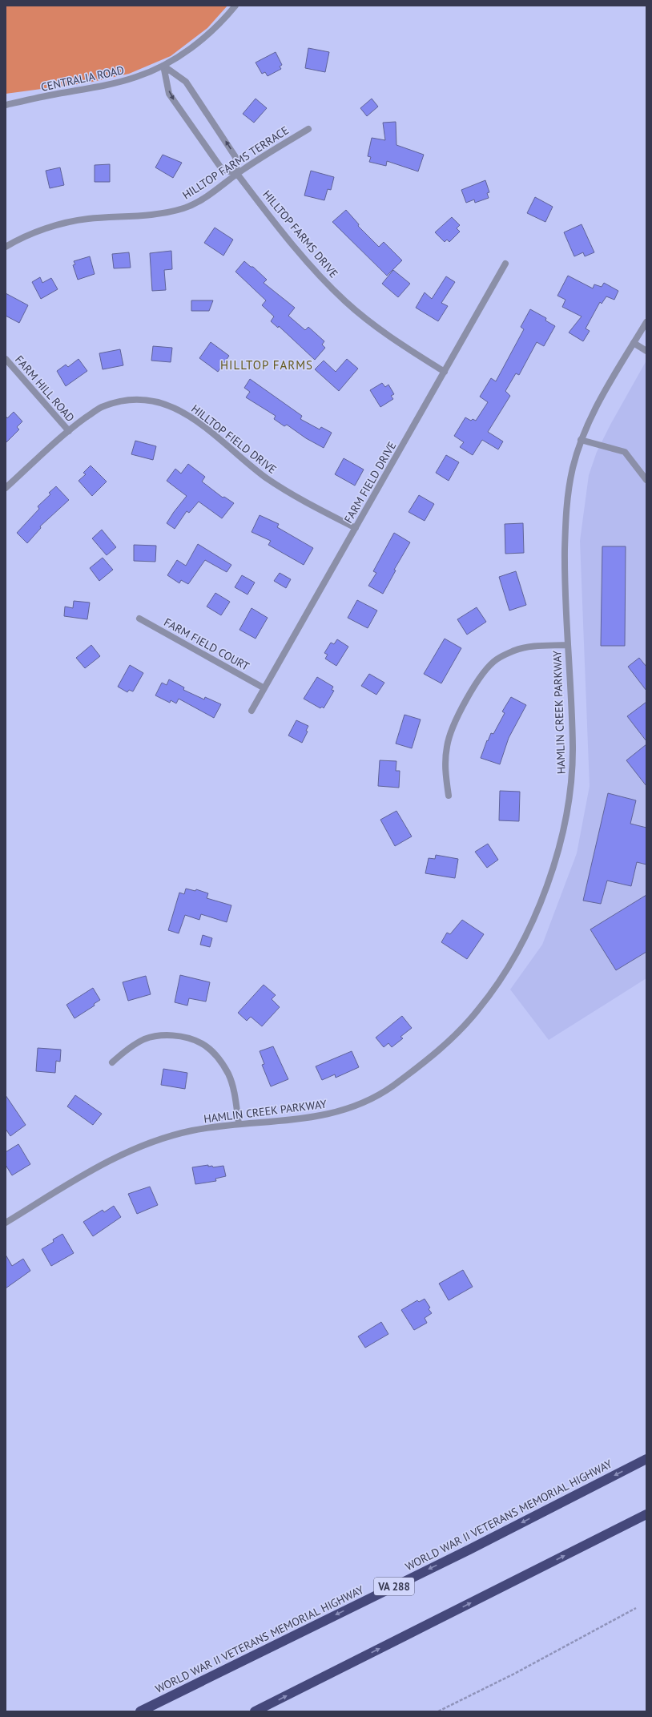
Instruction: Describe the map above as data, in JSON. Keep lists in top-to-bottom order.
{
  "streets": {
    "highway": ["WORLD WAR II VETERANS MEMORIAL HIGHWAY", "VA 288"],
    "street": [
      "CENTRALIA ROAD",
      "HILLTOP FARMS TERRACE",
      "HILLTOP FARMS DRIVE",
      "FARM HILL ROAD",
      "HILLTOP FIELD DRIVE",
      "FARM FIELD DRIVE",
      "FARM FIELD COURT",
      "HAMLIN CREEK PARKWAY"
    ]
  },
  "crossings": [
    ["HILLTOP FARMS TERRACE", "HILLTOP FARMS DRIVE"],
    ["HILLTOP FARMS DRIVE", "FARM FIELD DRIVE"],
    ["FARM HILL ROAD", "HILLTOP FIELD DRIVE"],
    ["HILLTOP FIELD DRIVE", "FARM FIELD DRIVE"],
    ["FARM FIELD DRIVE", "FARM FIELD COURT"]
  ],
  "districts": ["HILLTOP FARMS"]
}
